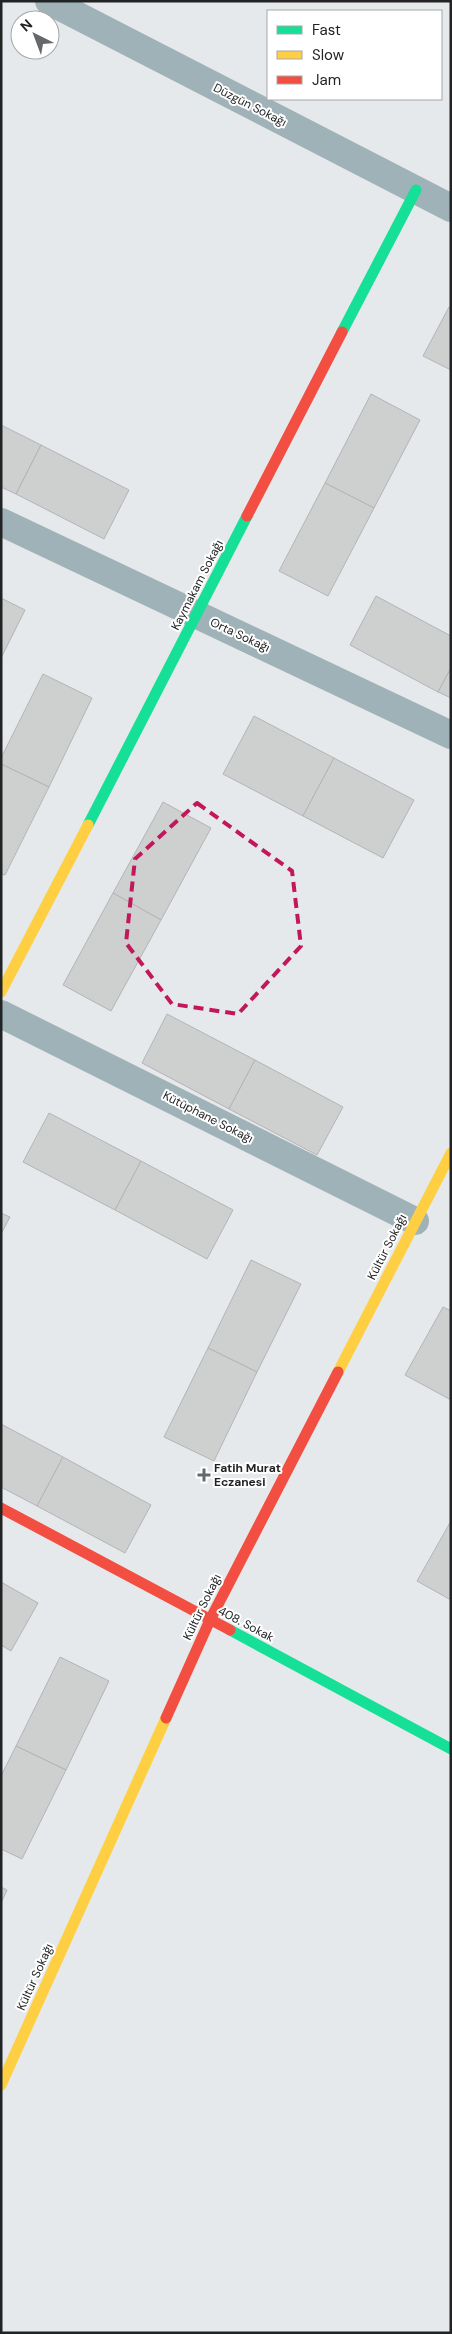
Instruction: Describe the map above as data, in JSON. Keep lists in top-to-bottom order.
{
  "streets": {
    "street": [
      "Düzgün Sokağı",
      "Kaymakam Sokağı",
      "Orta Sokağı",
      "Kütüphane Sokağı",
      "Kültür Sokağı",
      "408. Sokak"
    ]
  },
  "crossings": [
    ["Düzgün Sokağı", "Kaymakam Sokağı"],
    ["Kaymakam Sokağı", "Orta Sokağı"],
    ["Kütüphane Sokağı", "Kültür Sokağı"],
    ["Kültür Sokağı", "408. Sokak"]
  ],
  "places": {
    "health": ["Fatih Murat Eczanesi"]
  },
  "legend": ["Fast", "Slow", "Jam"],
  "north": "top left"
}
